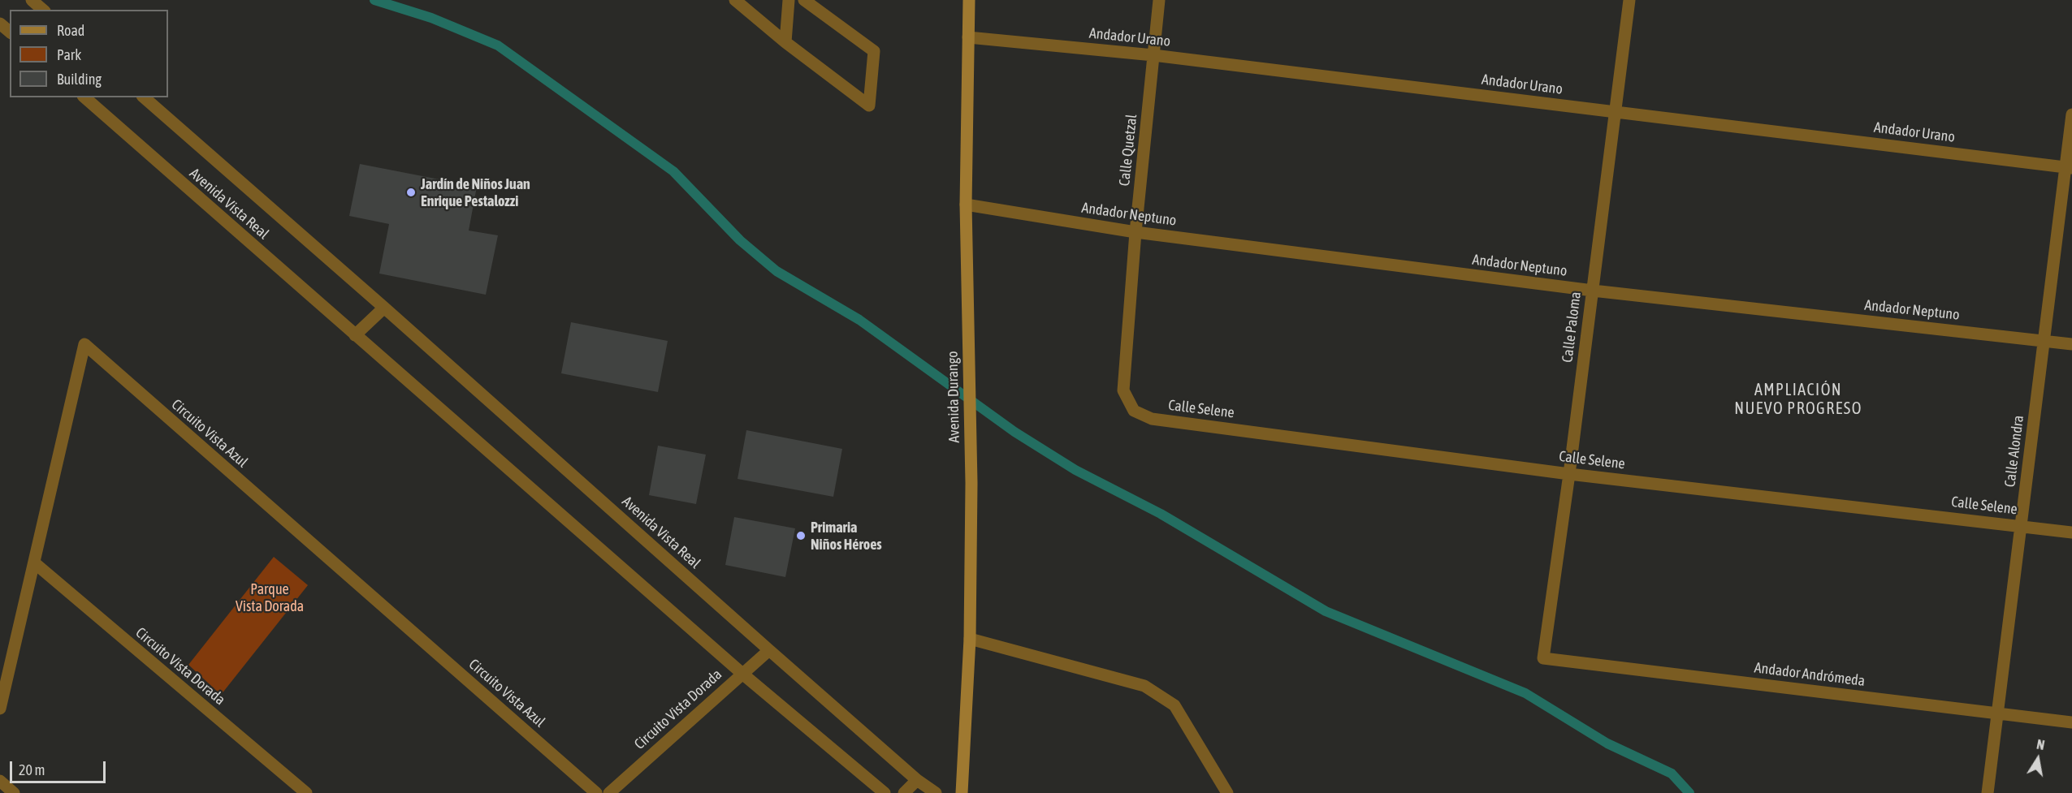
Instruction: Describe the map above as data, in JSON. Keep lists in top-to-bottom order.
{
  "streets": {
    "street": [
      "Andador Urano",
      "Calle Quetzal",
      "Avenida Vista Real",
      "Andador Neptuno",
      "Calle Paloma",
      "Avenida Durango",
      "Calle Selene",
      "Circuito Vista Azul",
      "Calle Alondra",
      "Circuito Vista Dorada",
      "Andador Andrómeda"
    ]
  },
  "crossings": [
    ["Andador Urano", "Calle Quetzal"],
    ["Andador Urano", "Calle Paloma"],
    ["Andador Urano", "Avenida Durango"],
    ["Andador Urano", "Calle Alondra"],
    ["Calle Quetzal", "Andador Neptuno"],
    ["Calle Quetzal", "Calle Selene"],
    ["Avenida Vista Real", "Circuito Vista Dorada"],
    ["Andador Neptuno", "Calle Paloma"],
    ["Andador Neptuno", "Avenida Durango"],
    ["Andador Neptuno", "Calle Alondra"],
    ["Calle Paloma", "Calle Selene"],
    ["Calle Paloma", "Andador Andrómeda"],
    ["Calle Selene", "Calle Alondra"],
    ["Circuito Vista Azul", "Circuito Vista Dorada"],
    ["Calle Alondra", "Andador Andrómeda"]
  ],
  "districts": ["AMPLIACIÓN NUEVO PROGRESO"],
  "parks": ["Parque Vista Dorada"],
  "places": ["Jardín de Niños Juan Enrique Pestalozzi", "Primaria Niños Héroes"],
  "legend": ["Road", "Park", "Building"],
  "scale_bar": "20 m",
  "north": "top"
}
